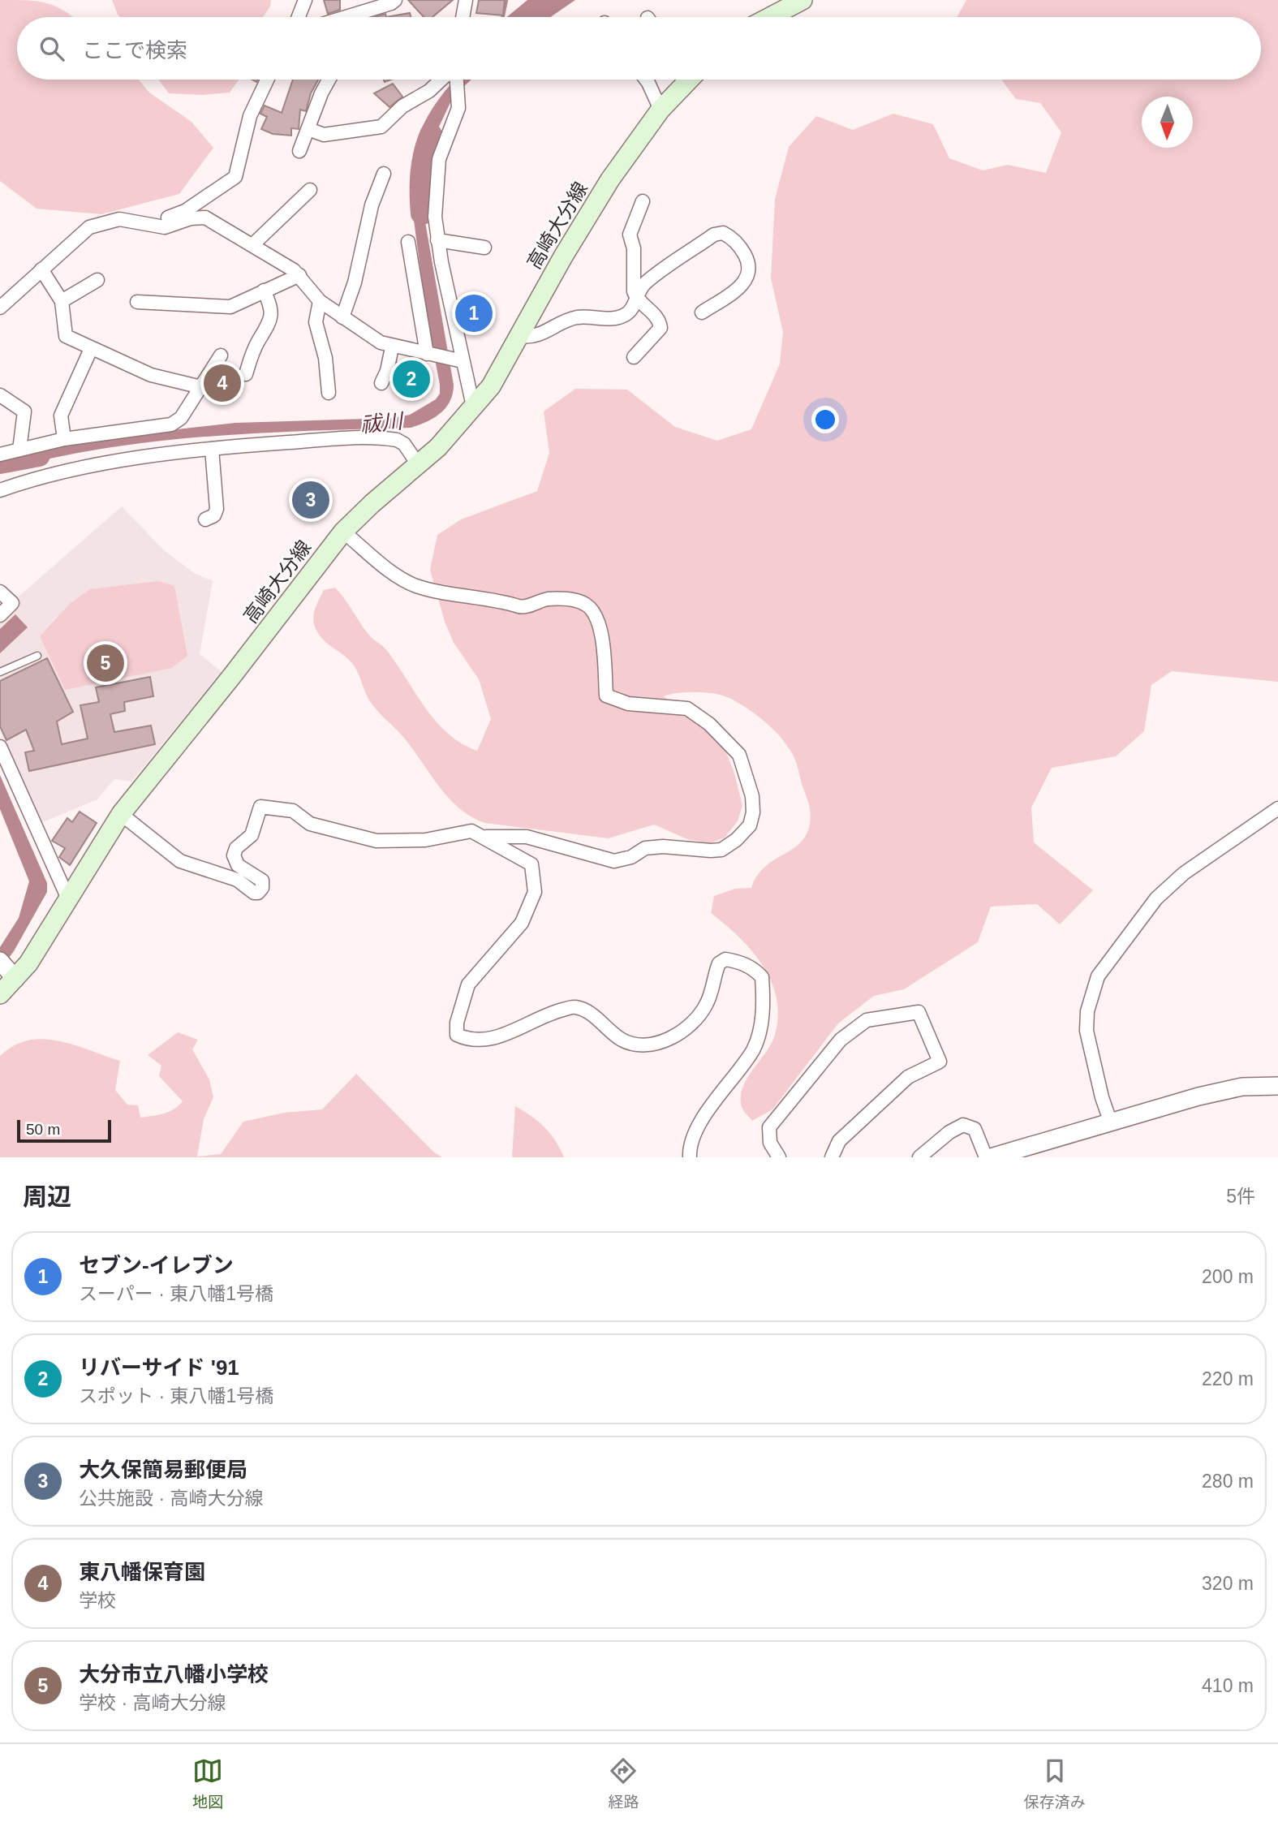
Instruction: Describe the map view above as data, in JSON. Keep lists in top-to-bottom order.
{
  "streets": {
    "main road": ["高崎大分線"]
  },
  "water": ["祓川"],
  "scale_bar": "50 m",
  "north": "bottom",
  "page": {
    "search": "ここで検索",
    "pins": [
      "1",
      "2",
      "4",
      "3",
      "5"
    ],
    "scale": "50 m",
    "heading": ["周辺", "5件"],
    "list": [
      {
        "mark": "1",
        "name": "セブン-イレブン",
        "note": "スーパー · 東八幡1号橋",
        "value": "200 m"
      },
      {
        "mark": "2",
        "name": "リバーサイド '91",
        "note": "スポット · 東八幡1号橋",
        "value": "220 m"
      },
      {
        "mark": "3",
        "name": "大久保簡易郵便局",
        "note": "公共施設 · 高崎大分線",
        "value": "280 m"
      },
      {
        "mark": "4",
        "name": "東八幡保育園",
        "note": "学校",
        "value": "320 m"
      },
      {
        "mark": "5",
        "name": "大分市立八幡小学校",
        "note": "学校 · 高崎大分線",
        "value": "410 m"
      }
    ],
    "nav": ["地図", "経路", "保存済み"]
  }
}
